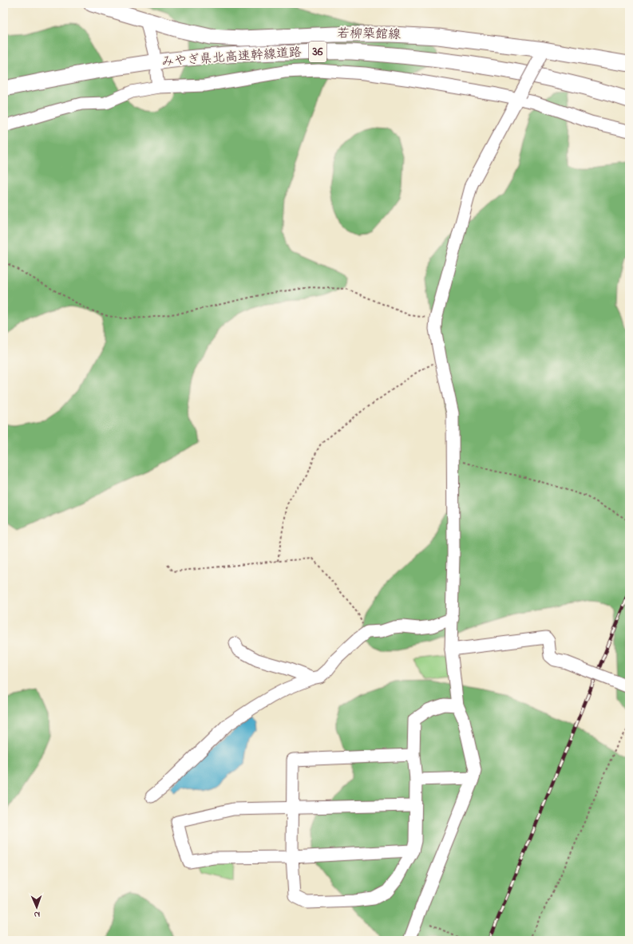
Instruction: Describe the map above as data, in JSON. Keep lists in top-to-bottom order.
{
  "streets": {
    "main road": ["若柳築館線", "36", "みやぎ県北高速幹線道路"]
  },
  "north": "bottom"
}
